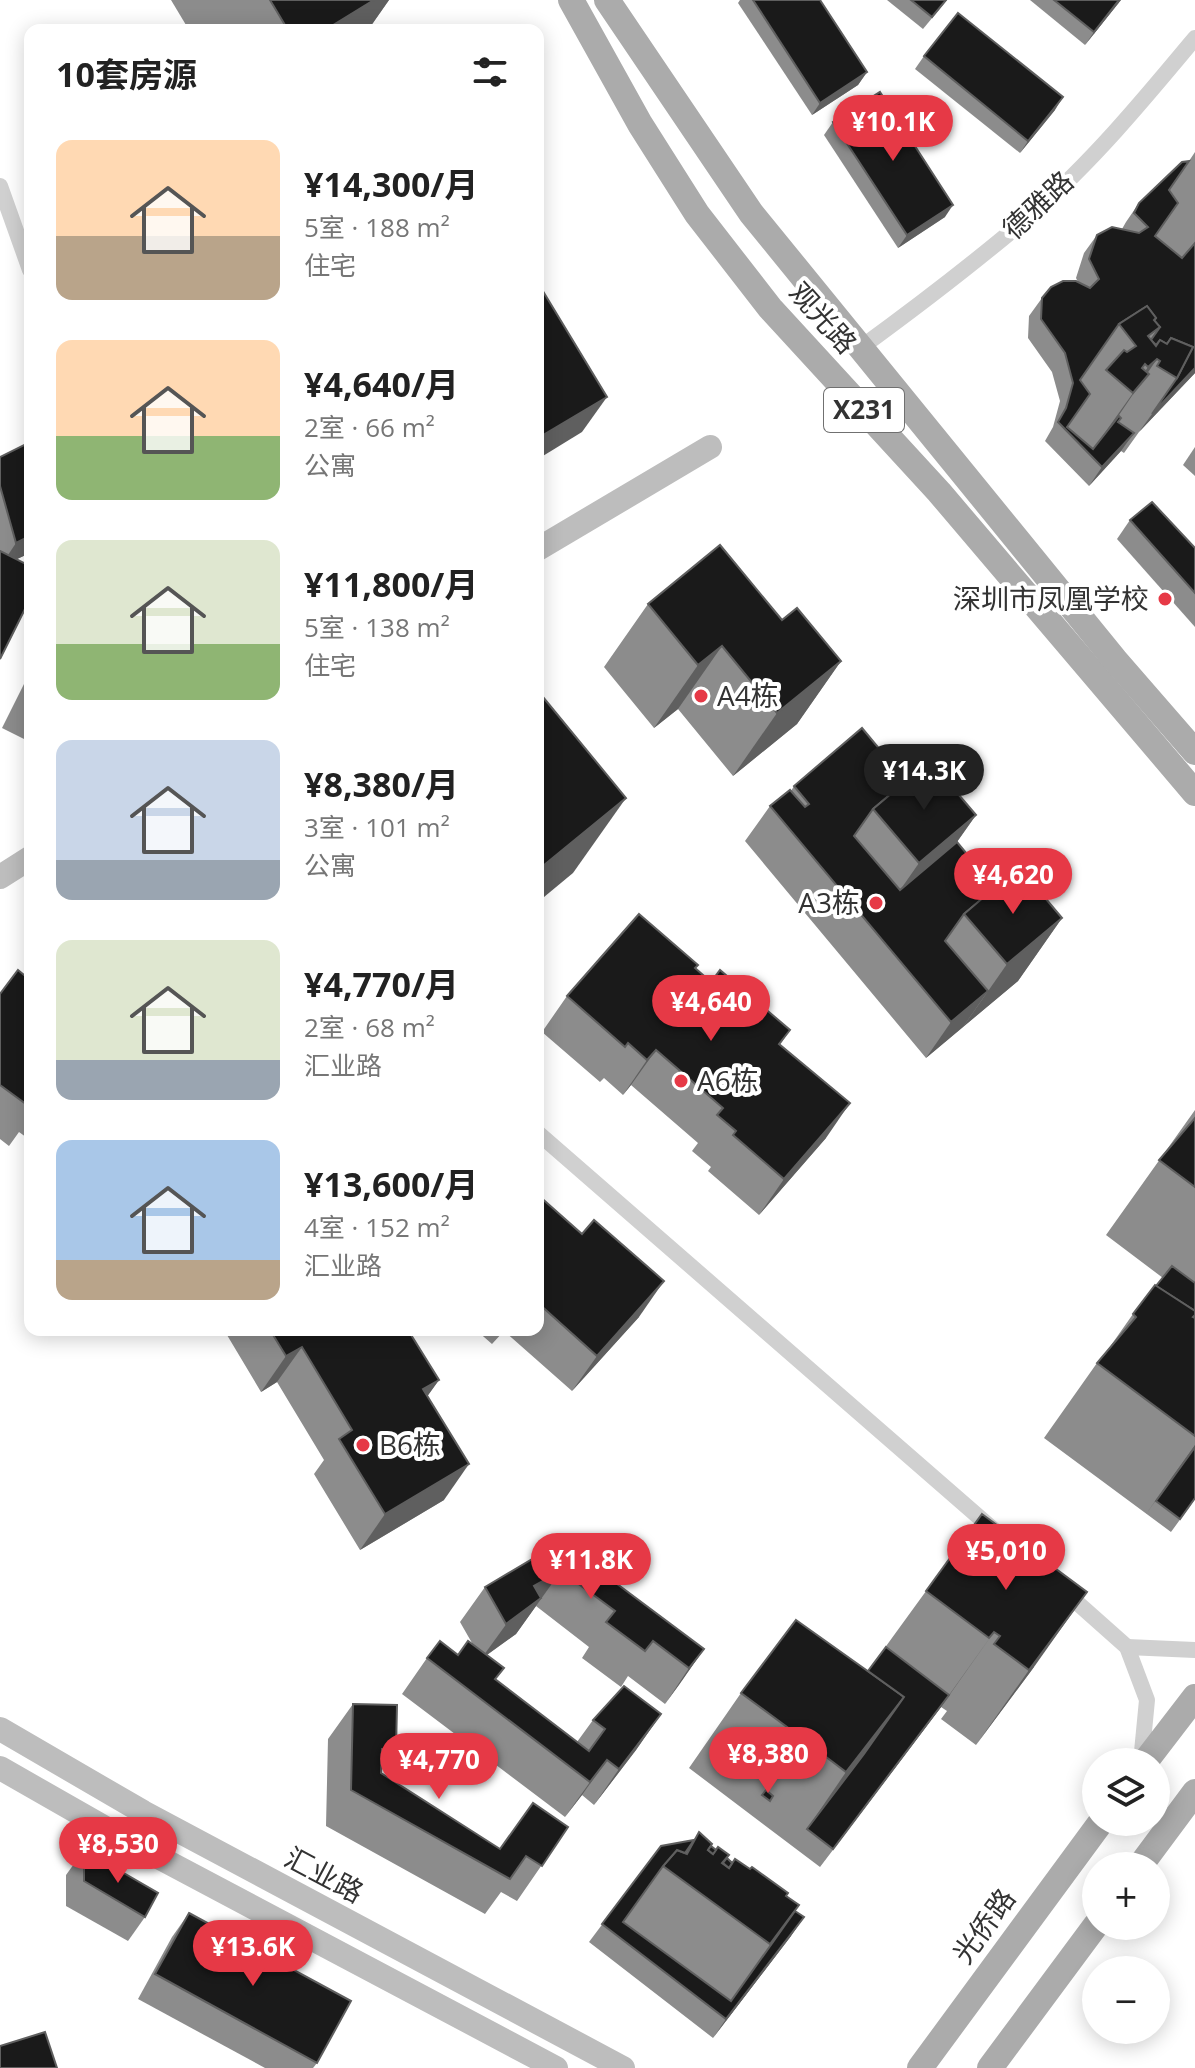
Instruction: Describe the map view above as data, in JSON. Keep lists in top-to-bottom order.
{
  "streets": {
    "main road": ["观光路", "X231", "光侨路"],
    "street": ["德雅路", "汇业路"]
  },
  "crossings": [
    ["德雅路", "观光路"]
  ],
  "places": [
    "深圳市凤凰学校",
    "A4栋",
    "A3栋",
    "A6栋",
    "B6栋"
  ],
  "page": {
    "heading": "10套房源",
    "price": [
      "¥10.1K",
      "¥14.3K",
      "¥4,620",
      "¥4,640",
      "¥5,010",
      "¥11.8K",
      "¥8,380",
      "¥4,770",
      "¥8,530",
      "¥13.6K"
    ],
    "list": [
      {
        "name": "¥14,300/月",
        "note": "5室 · 188 m² · 住宅"
      },
      {
        "name": "¥4,640/月",
        "note": "2室 · 66 m² · 公寓"
      },
      {
        "name": "¥11,800/月",
        "note": "5室 · 138 m² · 住宅"
      },
      {
        "name": "¥8,380/月",
        "note": "3室 · 101 m² · 公寓"
      },
      {
        "name": "¥4,770/月",
        "note": "2室 · 68 m² · 汇业路"
      },
      {
        "name": "¥13,600/月",
        "note": "4室 · 152 m² · 汇业路"
      }
    ],
    "map_buttons": ["+", "−"]
  }
}
